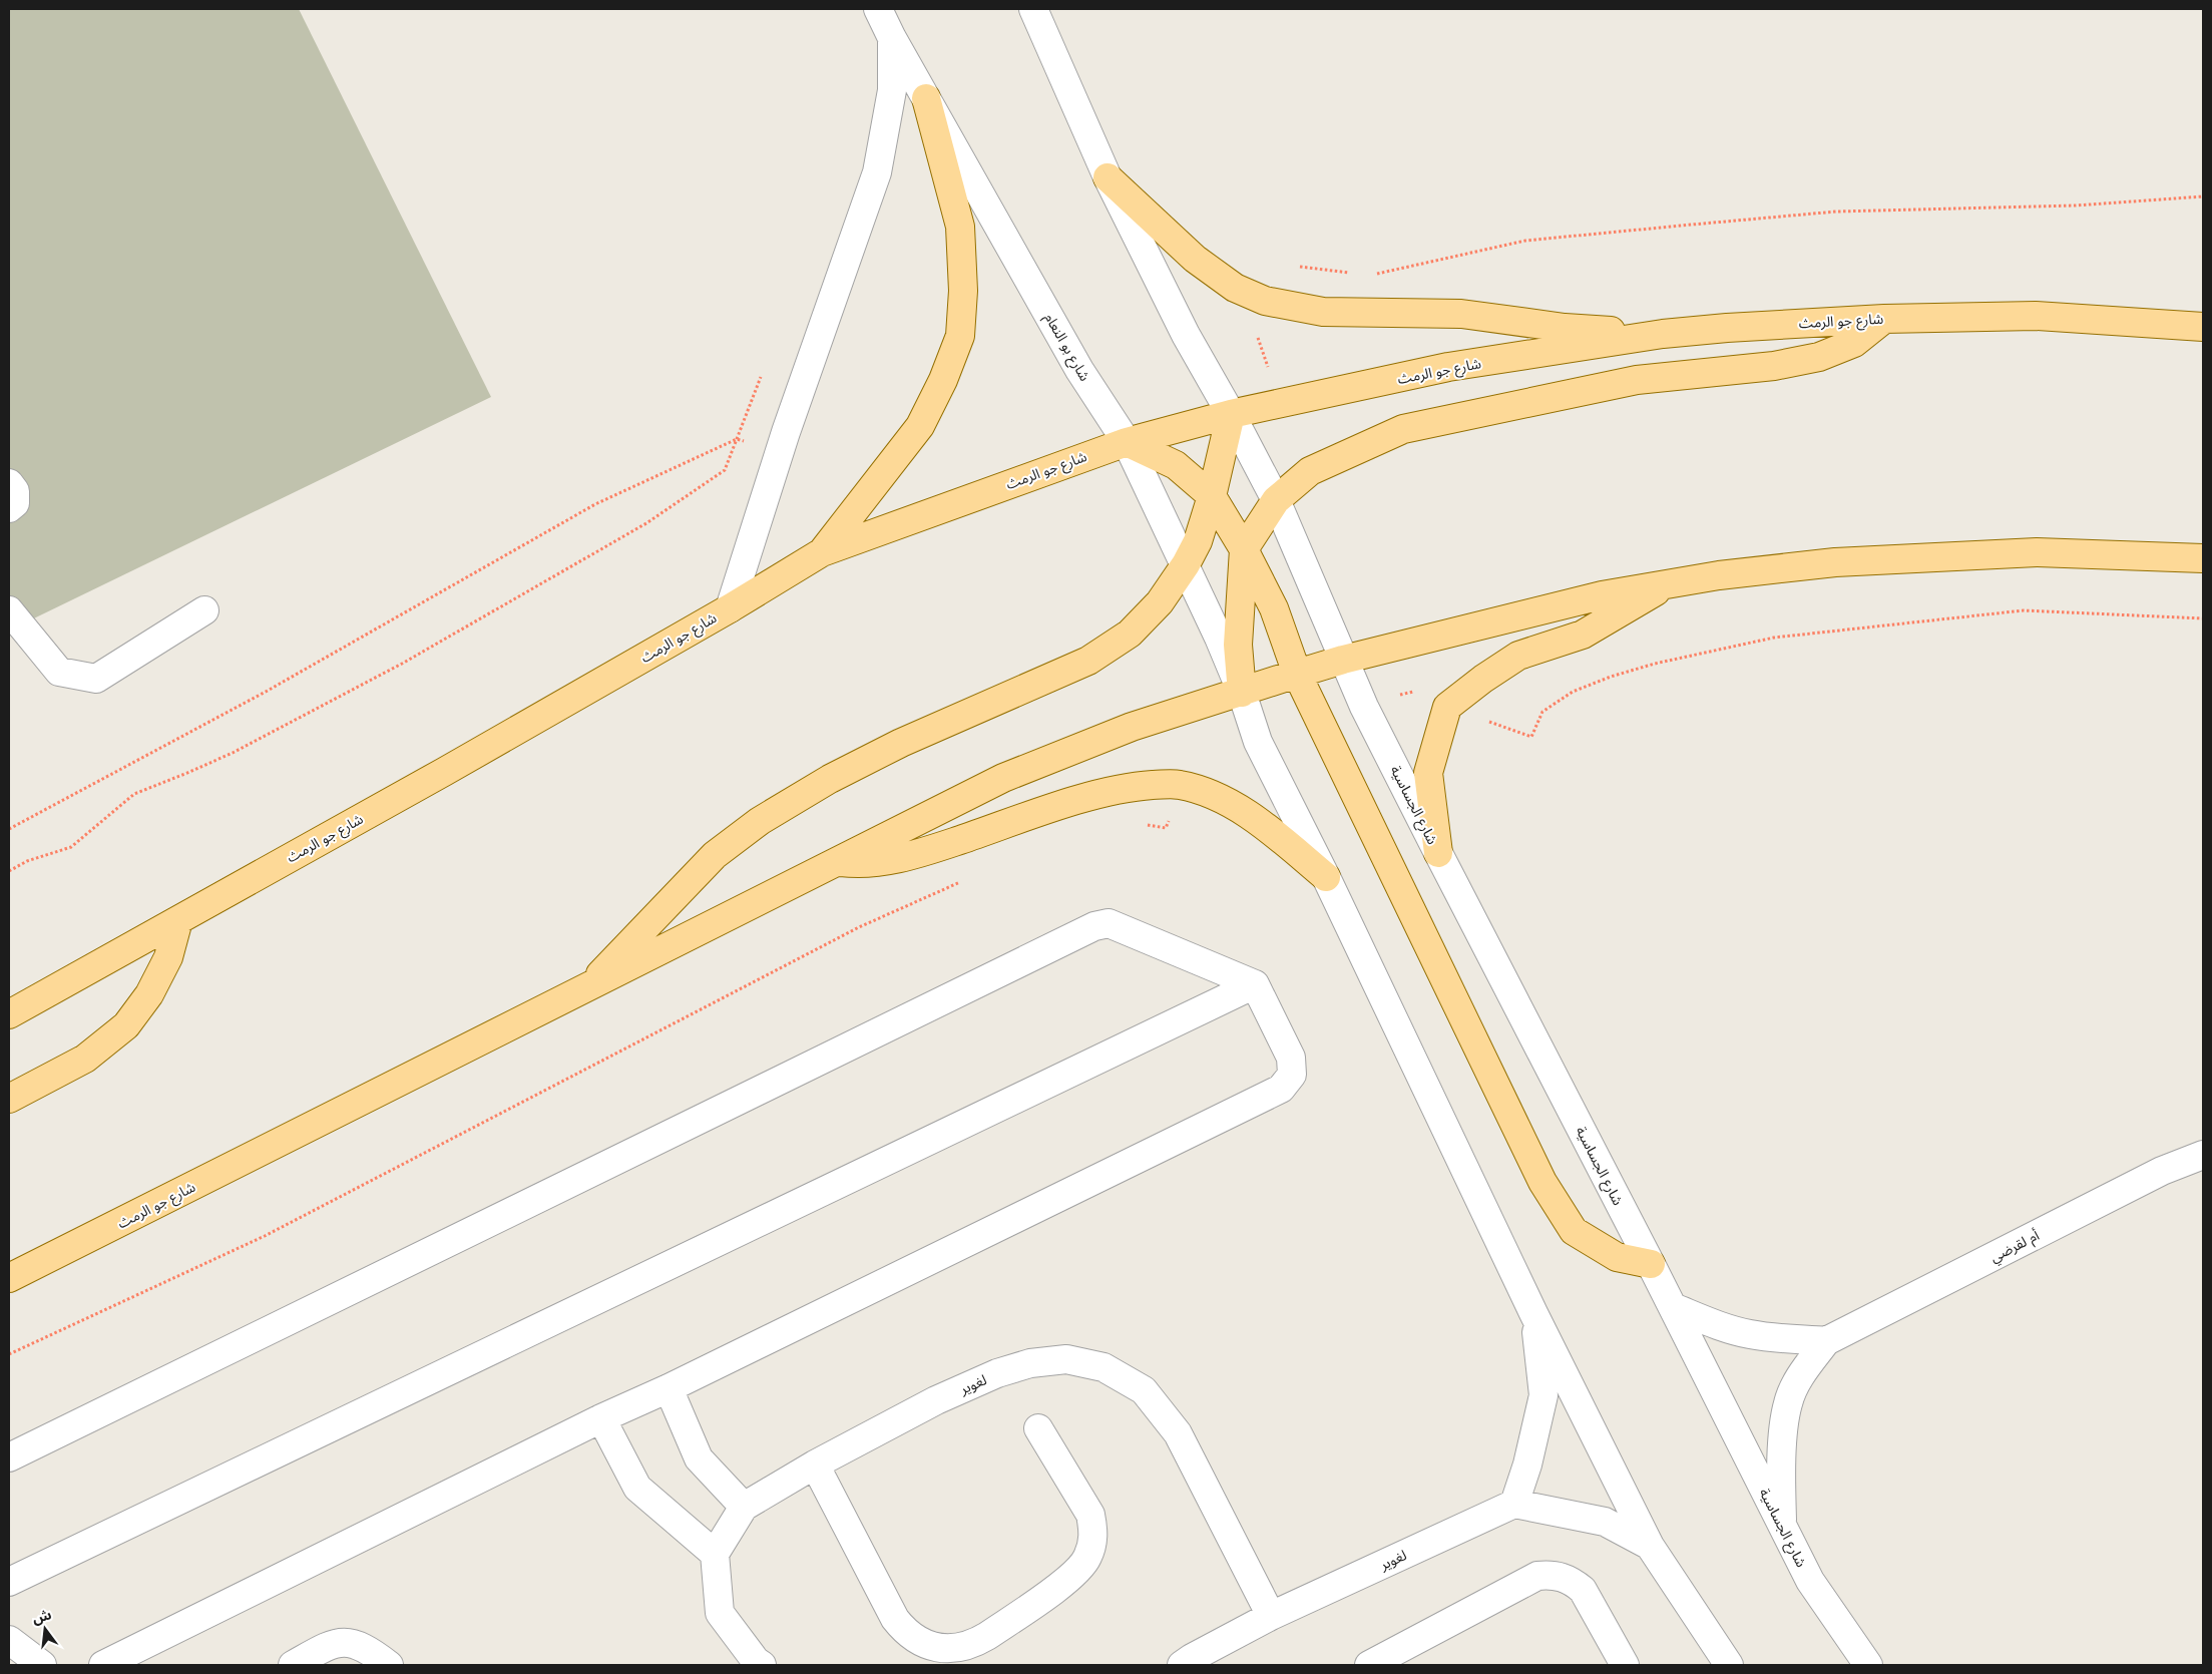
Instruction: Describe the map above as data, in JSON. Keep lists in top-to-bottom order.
{
  "streets": {
    "main road": ["شارع جو الرمث"],
    "street": [
      "شارع بو النعام",
      "شارع الجساسية",
      "أم لقرضي",
      "لغوير"
    ]
  },
  "crossings": [
    ["شارع جو الرمث", "شارع بو النعام"],
    ["شارع جو الرمث", "شارع الجساسية"],
    ["شارع الجساسية", "أم لقرضي"]
  ],
  "north": "top"
}
